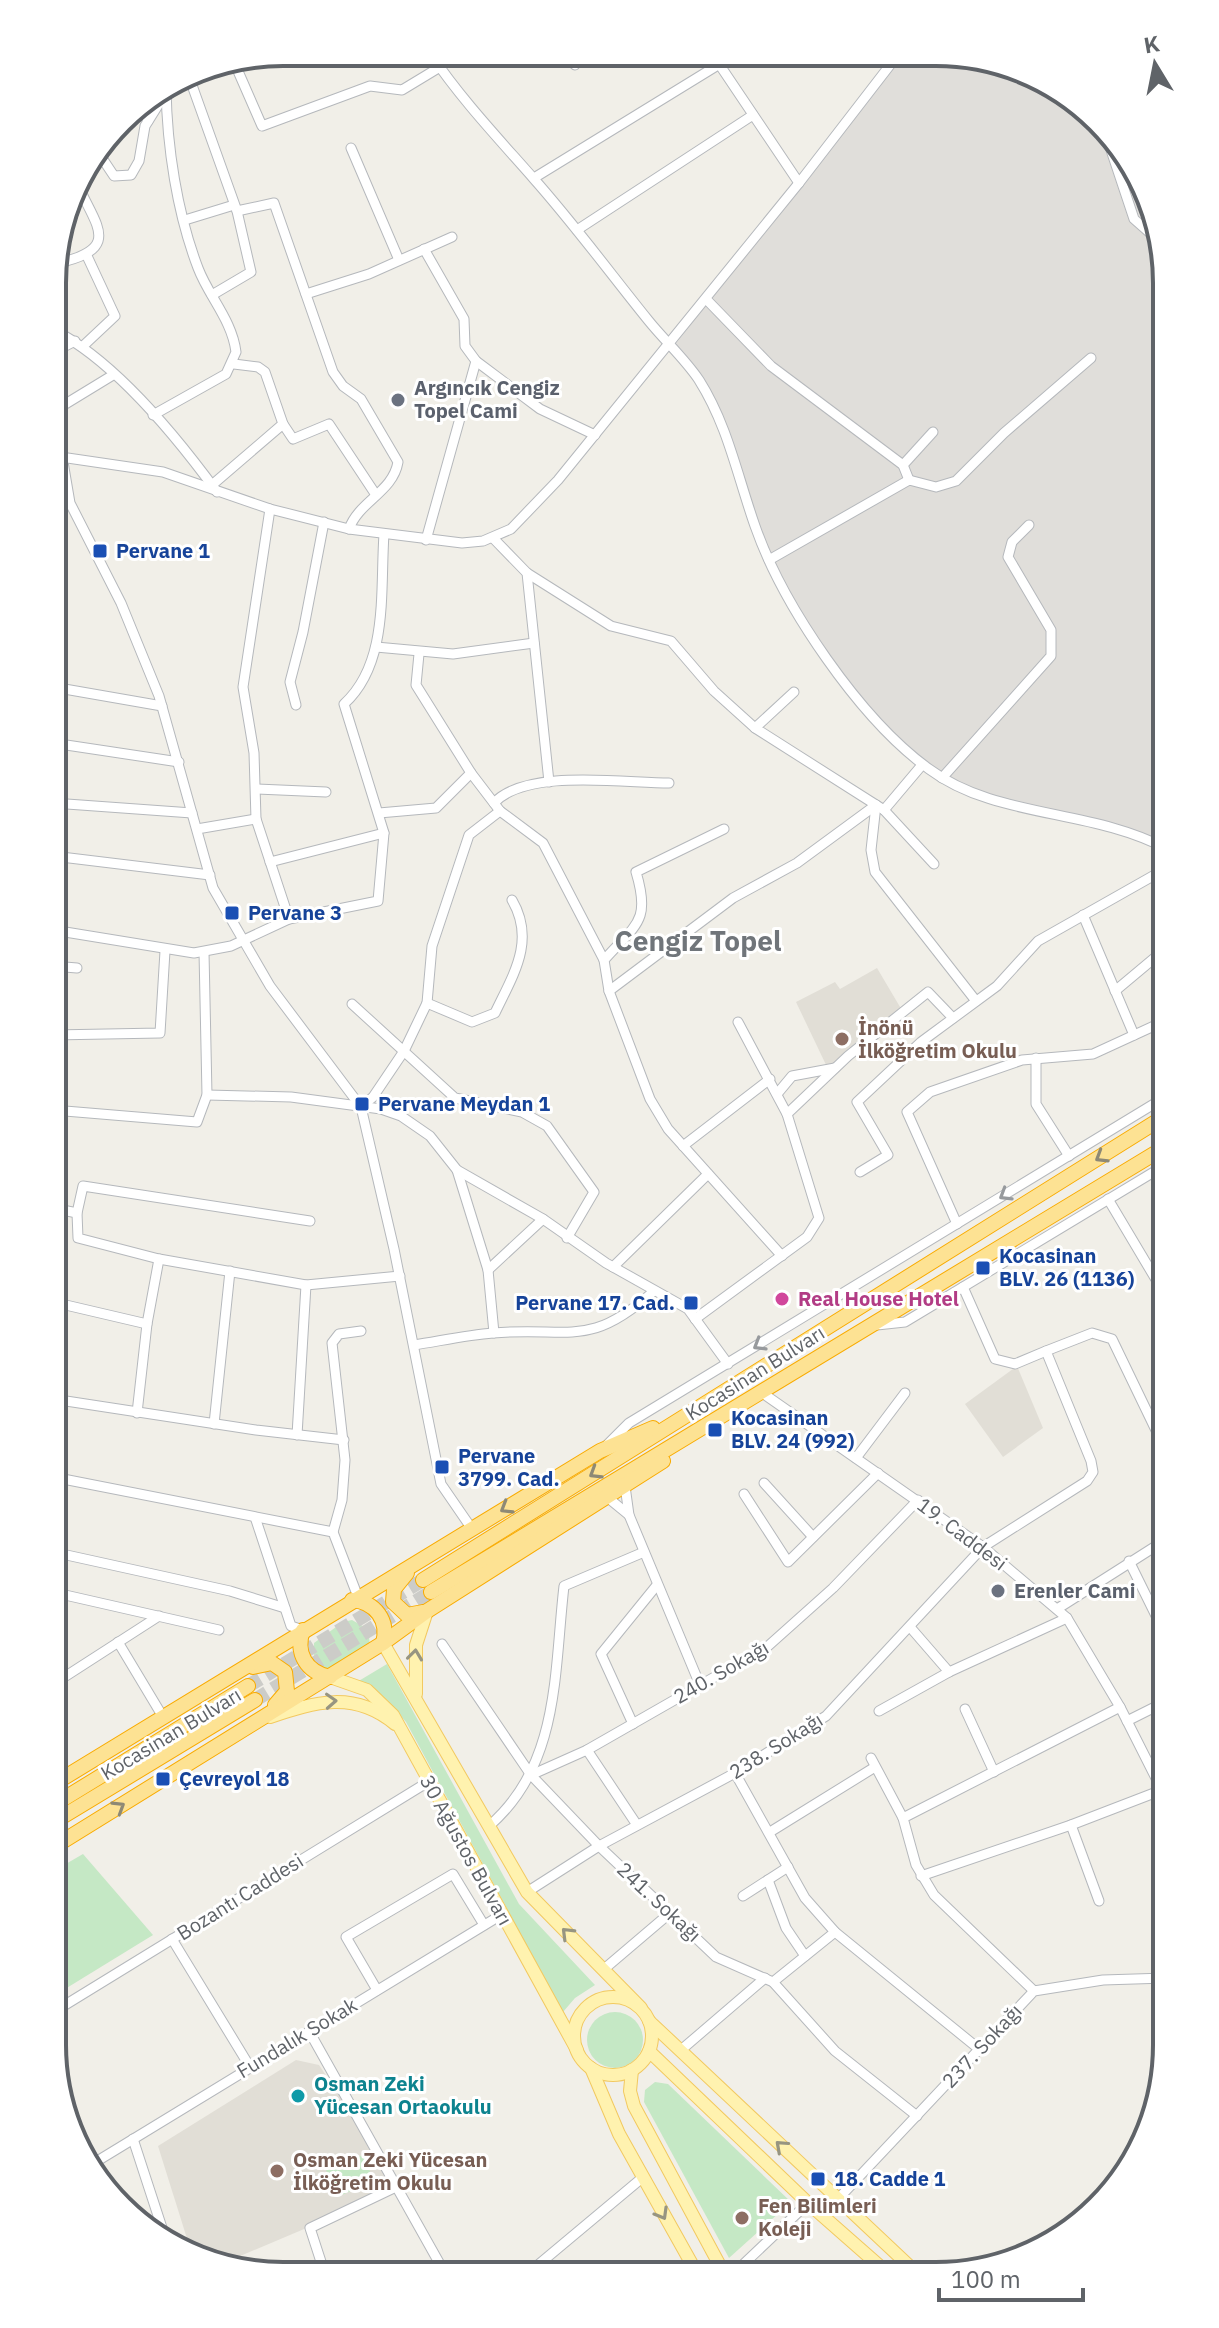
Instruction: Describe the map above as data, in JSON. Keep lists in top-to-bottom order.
{
  "streets": {
    "highway": ["Kocasinan Bulvarı"],
    "main road": ["30 Ağustos Bulvarı"],
    "street": [
      "19. Caddesi",
      "240. Sokağı",
      "238. Sokağı",
      "Bozantı Caddesi",
      "241. Sokağı",
      "Fundalık Sokak",
      "237. Sokağı"
    ]
  },
  "crossings": [
    ["Kocasinan Bulvarı", "19. Caddesi"],
    ["19. Caddesi", "240. Sokağı"],
    ["19. Caddesi", "238. Sokağı"],
    ["240. Sokağı", "241. Sokağı"],
    ["238. Sokağı", "30 Ağustos Bulvarı"],
    ["238. Sokağı", "241. Sokağı"],
    ["30 Ağustos Bulvarı", "Bozantı Caddesi"],
    ["30 Ağustos Bulvarı", "Fundalık Sokak"],
    ["241. Sokağı", "237. Sokağı"]
  ],
  "districts": ["Cengiz Topel"],
  "places": {
    "other": [
      "Argıncık Cengiz Topel Cami",
      "İnönü İlköğretim Okulu",
      "Real House Hotel",
      "Erenler Cami",
      "Osman Zeki Yücesan Ortaokulu",
      "Osman Zeki Yücesan İlköğretim Okulu",
      "Fen Bilimleri Koleji"
    ],
    "transit": [
      "Pervane 1",
      "Pervane 3",
      "Pervane Meydan 1",
      "Kocasinan BLV. 26 (1136)",
      "Pervane 17. Cad.",
      "Kocasinan BLV. 24 (992)",
      "Pervane 3799. Cad.",
      "Çevreyol 18",
      "18. Cadde 1"
    ]
  },
  "scale_bar": "100 m",
  "north": "top"
}
